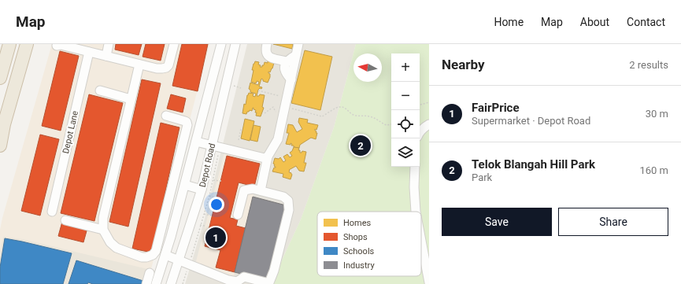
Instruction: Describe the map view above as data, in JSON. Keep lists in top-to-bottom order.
{
  "streets": {
    "street": ["Depot Lane", "Depot Road"]
  },
  "legend": [
    "Homes",
    "Shops",
    "Schools",
    "Industry"
  ],
  "north": "left",
  "page": {
    "header": "Map",
    "nav": [
      "Home",
      "Map",
      "About",
      "Contact"
    ],
    "heading": ["Nearby", "2 results"],
    "map_buttons": ["+", "−"],
    "list": [
      {
        "mark": "1",
        "name": "FairPrice",
        "note": "Supermarket · Depot Road",
        "value": "30 m"
      },
      {
        "mark": "2",
        "name": "Telok Blangah Hill Park",
        "note": "Park",
        "value": "160 m"
      }
    ],
    "pins": ["2", "1"],
    "buttons": ["Save", "Share"]
  }
}
